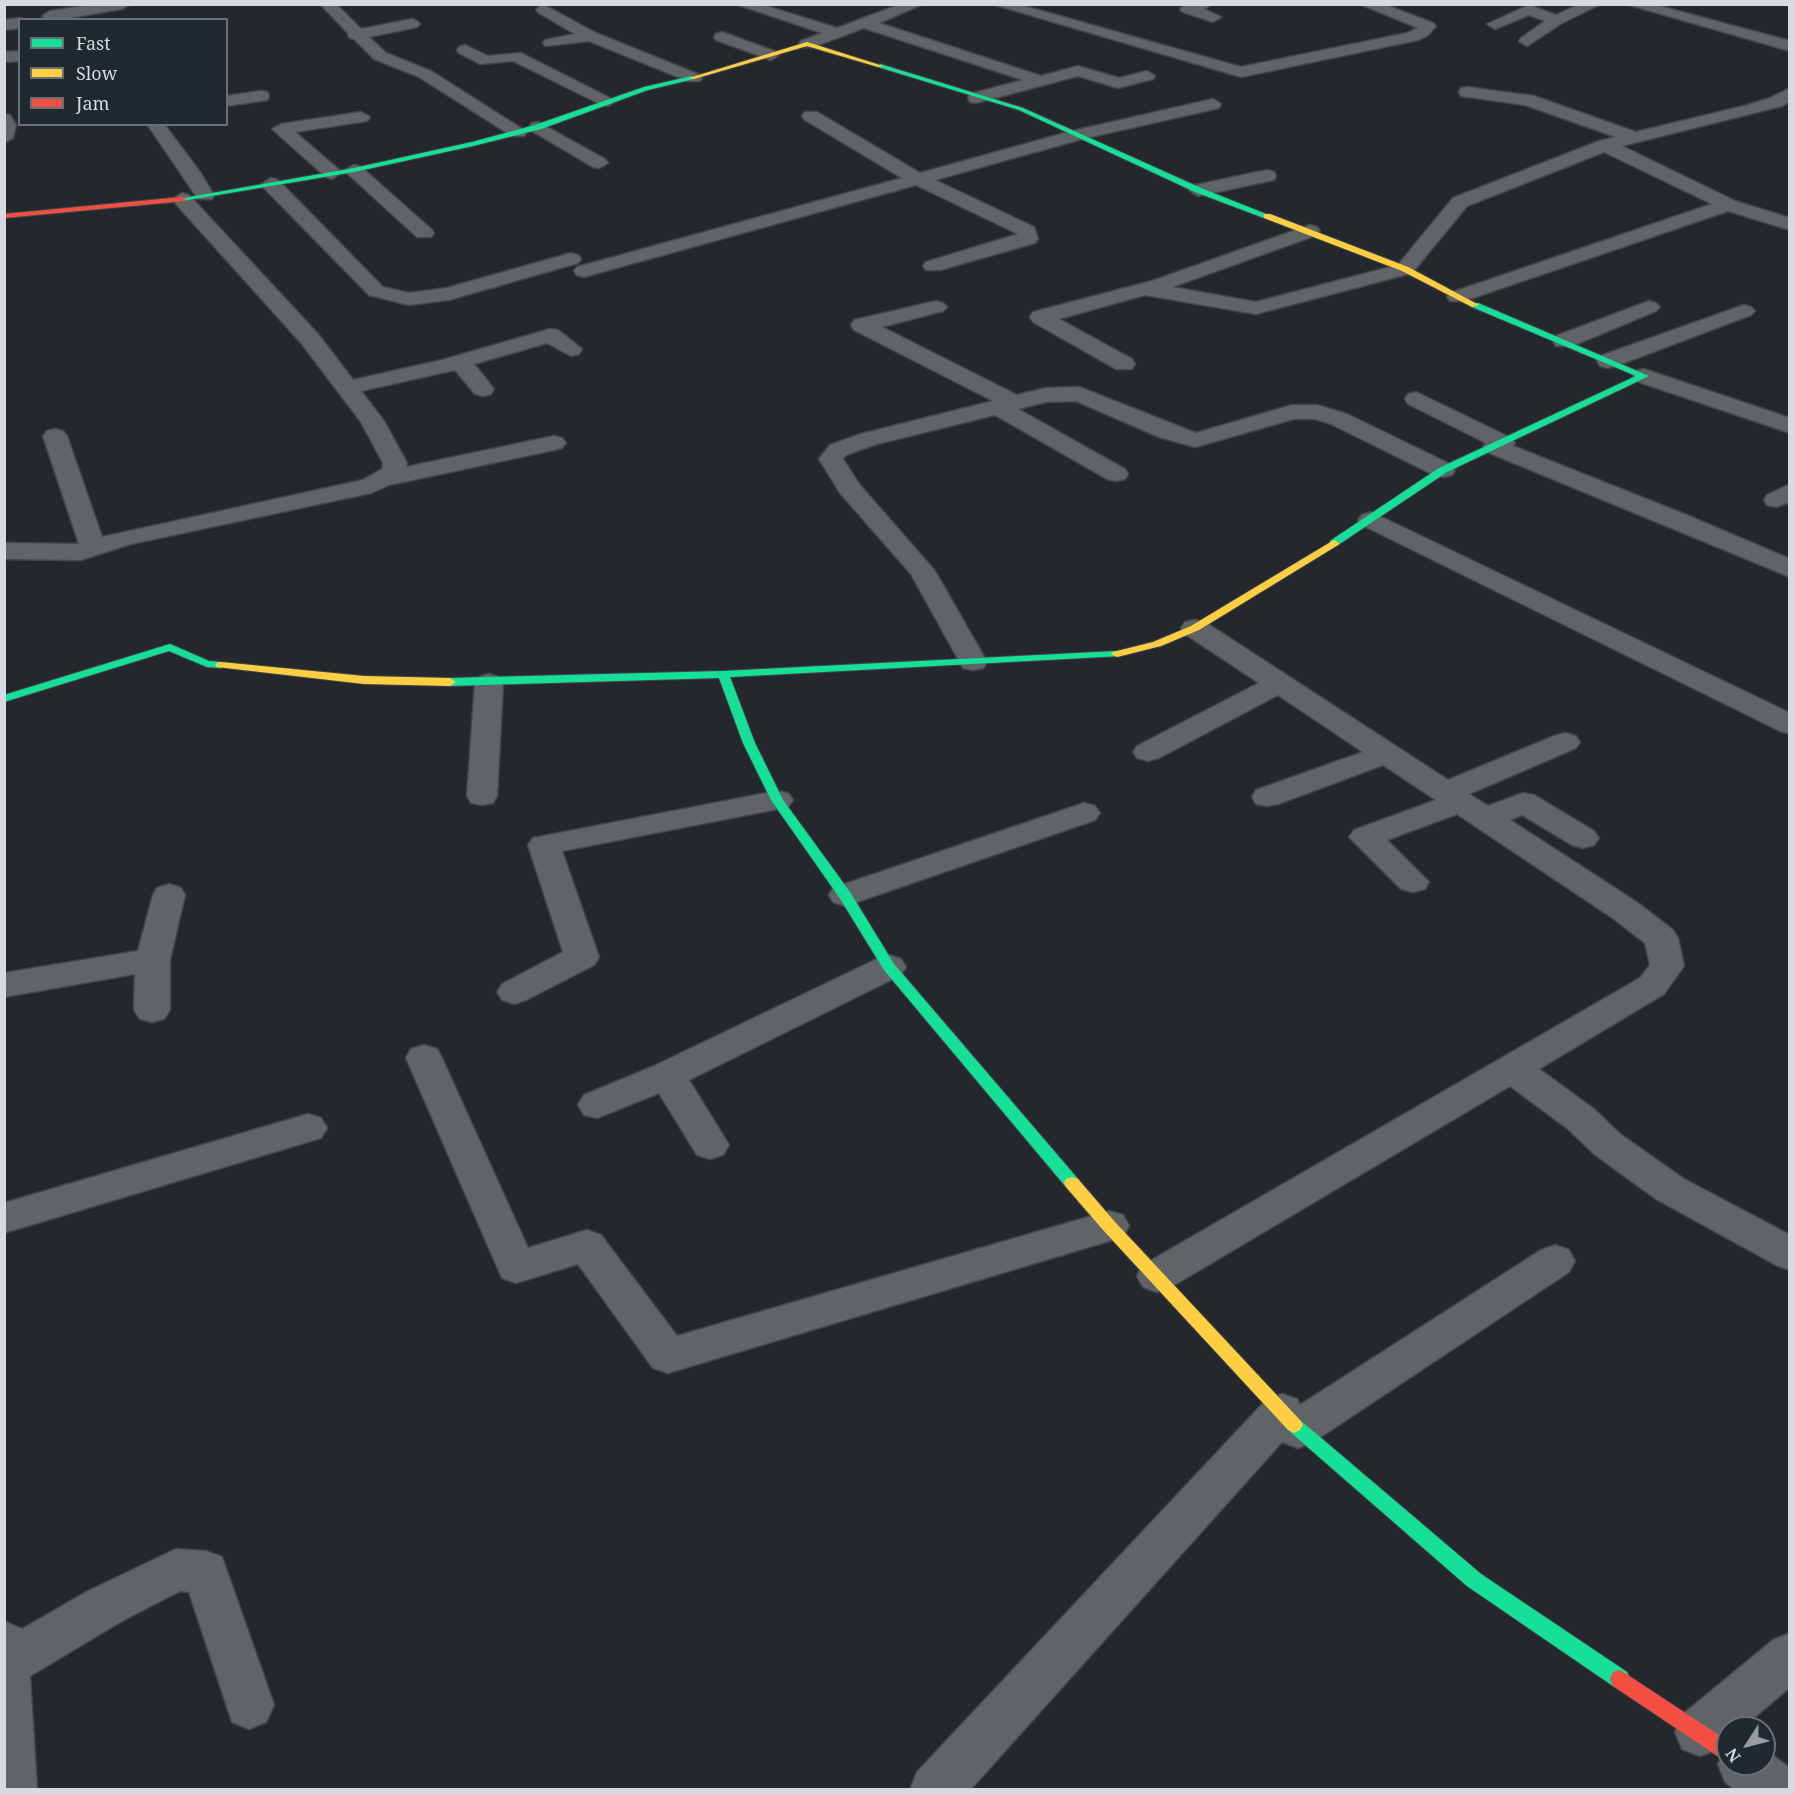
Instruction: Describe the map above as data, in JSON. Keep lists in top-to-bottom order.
{
  "legend": ["Fast", "Slow", "Jam"],
  "north": "bottom left"
}
